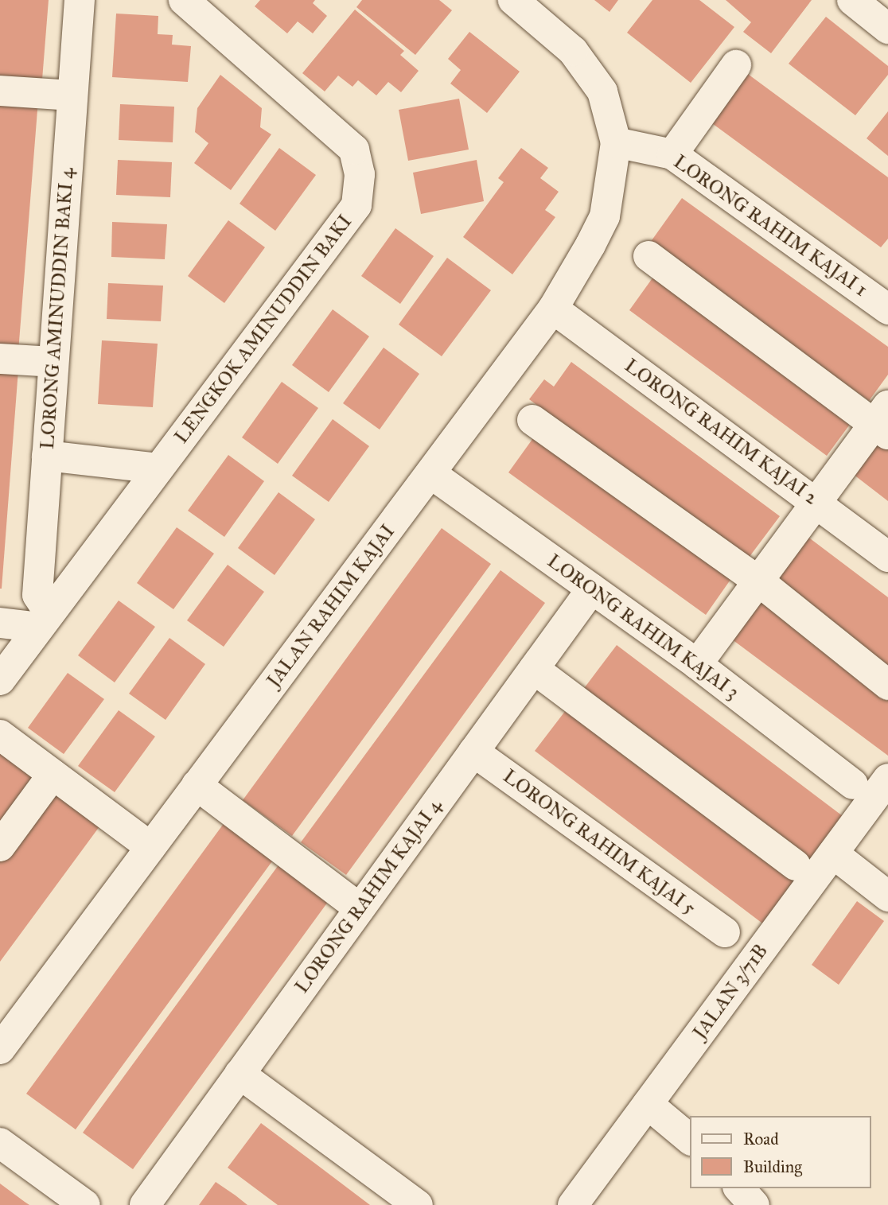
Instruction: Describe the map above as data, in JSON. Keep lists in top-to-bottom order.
{
  "streets": {
    "street": [
      "LORONG RAHIM KAJAI 1",
      "LORONG AMINUDDIN BAKI 4",
      "LENGKOK AMINUDDIN BAKI",
      "LORONG RAHIM KAJAI 2",
      "JALAN RAHIM KAJAI",
      "LORONG RAHIM KAJAI 3",
      "LORONG RAHIM KAJAI 5",
      "LORONG RAHIM KAJAI 4",
      "JALAN 3/71B"
    ]
  },
  "crossings": [
    ["LORONG RAHIM KAJAI 1", "JALAN RAHIM KAJAI"],
    ["LORONG AMINUDDIN BAKI 4", "LENGKOK AMINUDDIN BAKI"],
    ["LORONG RAHIM KAJAI 2", "JALAN RAHIM KAJAI"],
    ["JALAN RAHIM KAJAI", "LORONG RAHIM KAJAI 3"],
    ["LORONG RAHIM KAJAI 3", "LORONG RAHIM KAJAI 4"],
    ["LORONG RAHIM KAJAI 5", "LORONG RAHIM KAJAI 4"]
  ],
  "legend": ["Road", "Building"]
}
